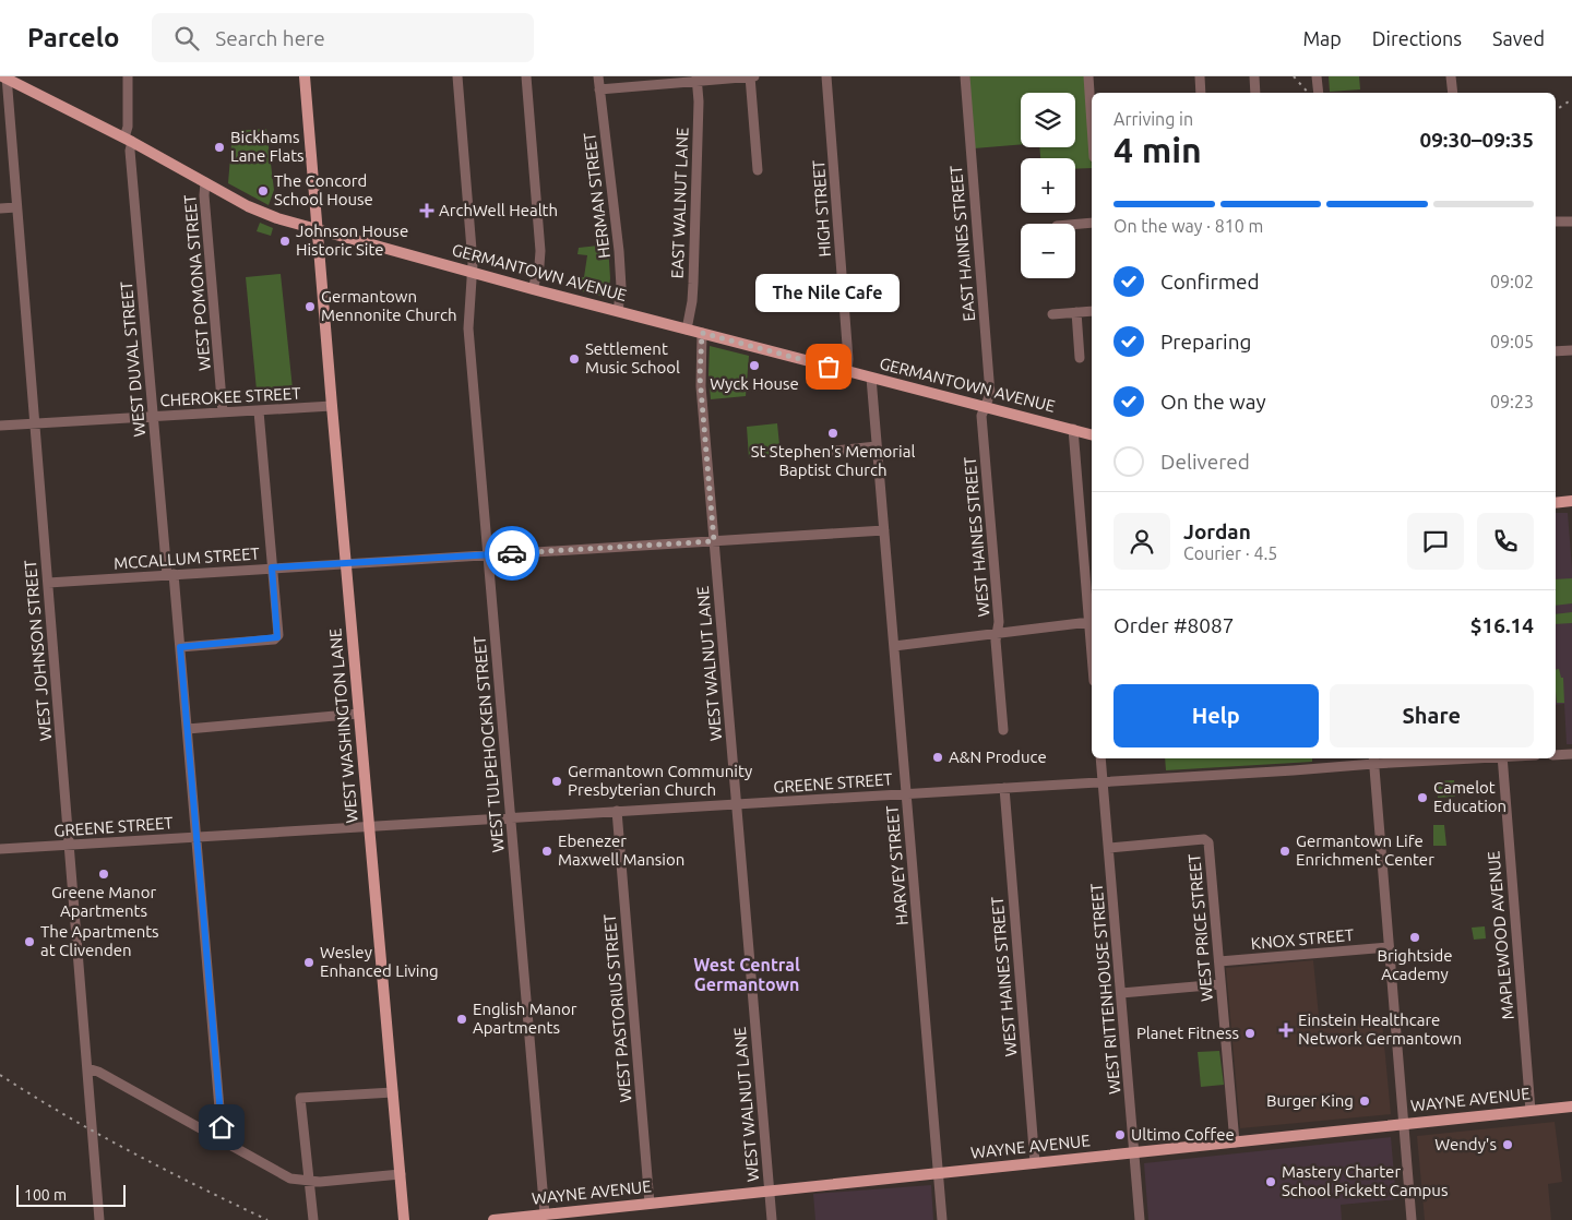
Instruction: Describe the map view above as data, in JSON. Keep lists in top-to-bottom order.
{
  "streets": {
    "main road": ["GERMANTOWN AVENUE", "WEST WASHINGTON LANE", "WAYNE AVENUE"],
    "street": [
      "HERMAN STREET",
      "EAST WALNUT LANE",
      "HIGH STREET",
      "EAST HAINES STREET",
      "WEST POMONA STREET",
      "WEST DUVAL STREET",
      "CHEROKEE STREET",
      "WEST HAINES STREET",
      "MCCALLUM STREET",
      "WEST JOHNSON STREET",
      "WEST WALNUT LANE",
      "WEST TULPEHOCKEN STREET",
      "GREENE STREET",
      "HARVEY STREET",
      "WEST PRICE STREET",
      "MAPLEWOOD AVENUE",
      "KNOX STREET",
      "WEST RITTENHOUSE STREET",
      "WEST PASTORIUS STREET"
    ]
  },
  "crossings": [
    ["HERMAN STREET", "GERMANTOWN AVENUE"],
    ["EAST WALNUT LANE", "GERMANTOWN AVENUE"],
    ["HIGH STREET", "GERMANTOWN AVENUE"],
    ["EAST HAINES STREET", "GERMANTOWN AVENUE"],
    ["EAST HAINES STREET", "WEST HAINES STREET"],
    ["GERMANTOWN AVENUE", "WEST POMONA STREET"],
    ["GERMANTOWN AVENUE", "WEST DUVAL STREET"],
    ["GERMANTOWN AVENUE", "WEST HAINES STREET"],
    ["GERMANTOWN AVENUE", "WEST JOHNSON STREET"],
    ["GERMANTOWN AVENUE", "WEST WALNUT LANE"],
    ["GERMANTOWN AVENUE", "WEST WASHINGTON LANE"],
    ["GERMANTOWN AVENUE", "WEST TULPEHOCKEN STREET"],
    ["GERMANTOWN AVENUE", "HARVEY STREET"],
    ["WEST POMONA STREET", "CHEROKEE STREET"],
    ["WEST DUVAL STREET", "CHEROKEE STREET"],
    ["WEST DUVAL STREET", "MCCALLUM STREET"],
    ["WEST DUVAL STREET", "GREENE STREET"],
    ["CHEROKEE STREET", "WEST JOHNSON STREET"],
    ["CHEROKEE STREET", "WEST WASHINGTON LANE"],
    ["WEST HAINES STREET", "GREENE STREET"],
    ["WEST HAINES STREET", "WAYNE AVENUE"],
    ["MCCALLUM STREET", "WEST JOHNSON STREET"],
    ["MCCALLUM STREET", "WEST WALNUT LANE"],
    ["MCCALLUM STREET", "WEST WASHINGTON LANE"],
    ["MCCALLUM STREET", "WEST TULPEHOCKEN STREET"],
    ["MCCALLUM STREET", "HARVEY STREET"],
    ["WEST JOHNSON STREET", "GREENE STREET"],
    ["WEST WALNUT LANE", "GREENE STREET"],
    ["WEST WALNUT LANE", "WAYNE AVENUE"],
    ["WEST WASHINGTON LANE", "GREENE STREET"],
    ["WEST TULPEHOCKEN STREET", "GREENE STREET"],
    ["WEST TULPEHOCKEN STREET", "WAYNE AVENUE"],
    ["GREENE STREET", "HARVEY STREET"],
    ["GREENE STREET", "WEST RITTENHOUSE STREET"],
    ["GREENE STREET", "WEST PASTORIUS STREET"],
    ["HARVEY STREET", "WAYNE AVENUE"],
    ["WEST PRICE STREET", "KNOX STREET"],
    ["WEST PRICE STREET", "WEST RITTENHOUSE STREET"],
    ["WEST PRICE STREET", "WAYNE AVENUE"],
    ["MAPLEWOOD AVENUE", "WAYNE AVENUE"],
    ["WEST RITTENHOUSE STREET", "WAYNE AVENUE"],
    ["WEST PASTORIUS STREET", "WAYNE AVENUE"]
  ],
  "districts": ["West Central Germantown"],
  "places": {
    "other": [
      "Bickhams Lane Flats",
      "The Concord School House",
      "Johnson House Historic Site",
      "Germantown Mennonite Church",
      "Settlement Music School",
      "Wyck House",
      "The Nile Cafe",
      "St Stephen's Memorial Baptist Church",
      "A&N Produce",
      "Germantown Community Presbyterian Church",
      "Camelot Education",
      "Ebenezer Maxwell Mansion",
      "Germantown Life Enrichment Center",
      "Greene Manor Apartments",
      "Brightside Academy",
      "The Apartments at Clivenden",
      "Wesley Enhanced Living",
      "English Manor Apartments",
      "Planet Fitness",
      "Burger King",
      "Ultimo Coffee",
      "Wendy's",
      "Mastery Charter School Pickett Campus"
    ],
    "health": ["ArchWell Health", "Einstein Healthcare Network Germantown"]
  },
  "scale_bar": "100 m",
  "page": {
    "header": "Parcelo",
    "search": "Search here",
    "nav": ["Map", "Directions", "Saved"],
    "map_buttons": ["+", "−"],
    "heading": ["4 min", "Arriving in", "09:30–09:35"],
    "panel": [
      "Jordan",
      "Courier · 4.5",
      "Order #8087",
      "$16.14"
    ],
    "bar": "On the way · 810 m",
    "list": [
      ["Confirmed", "09:02"],
      ["Preparing", "09:05"],
      ["On the way", "09:23"],
      "Delivered"
    ],
    "bubble": "The Nile Cafe",
    "buttons": ["Help", "Share"],
    "scale": "100 m"
  }
}
